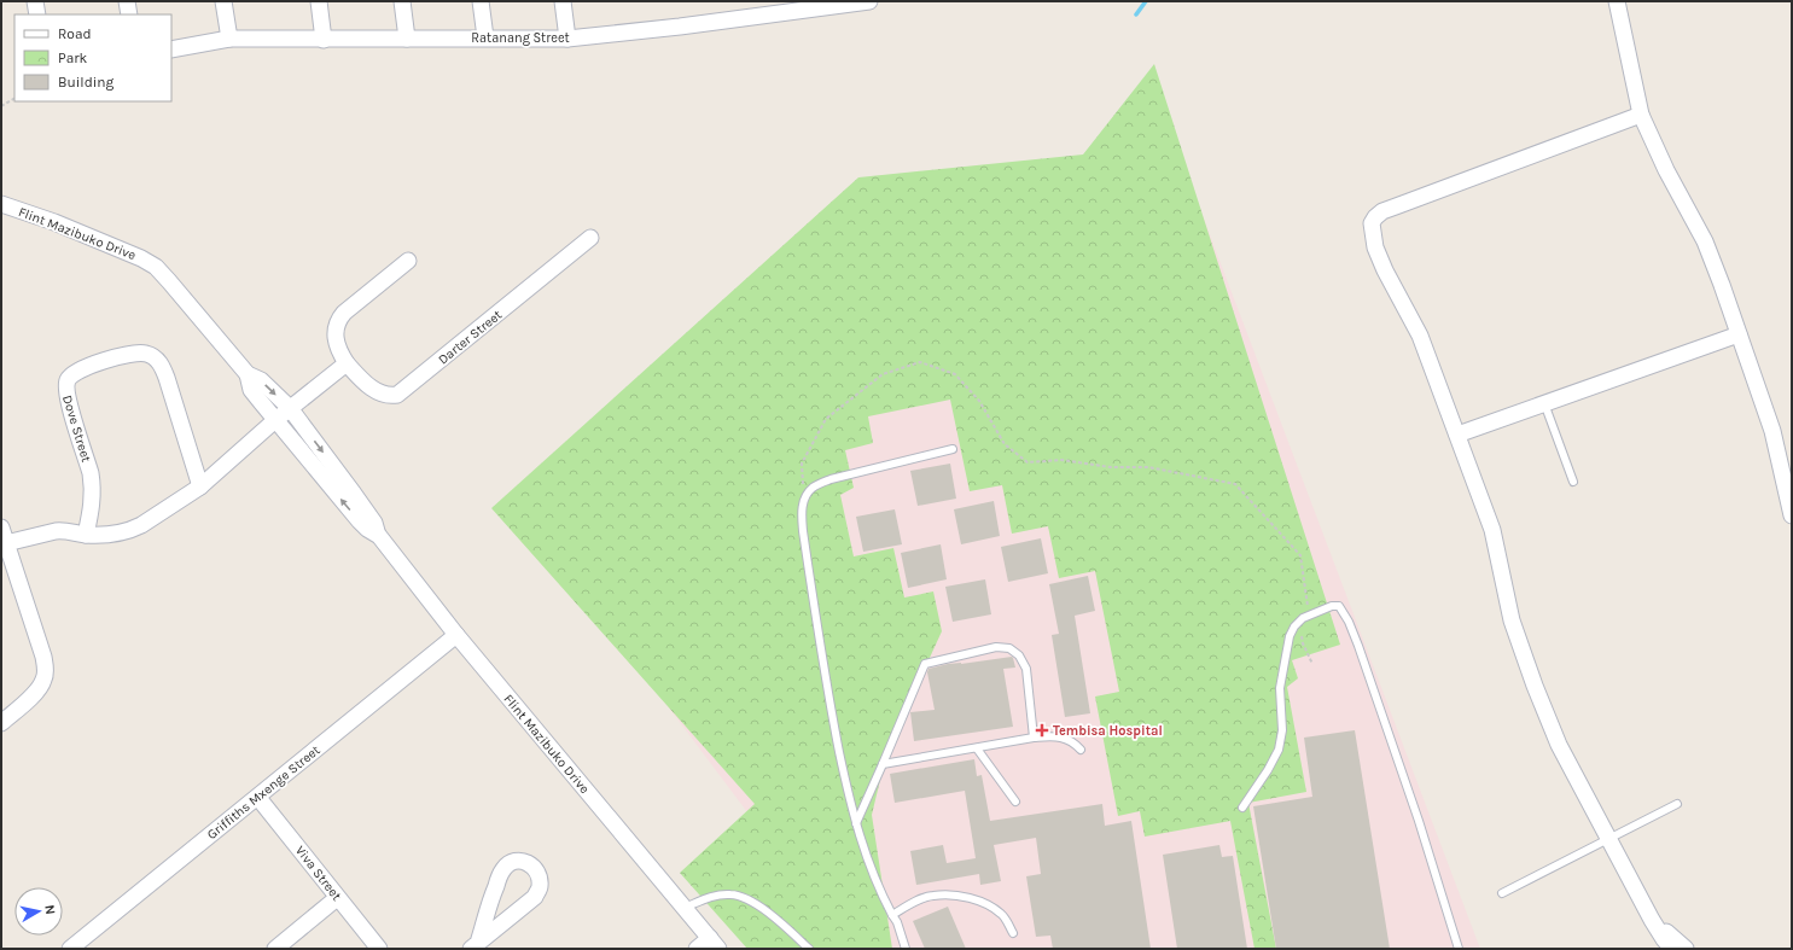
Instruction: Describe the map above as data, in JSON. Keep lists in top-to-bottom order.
{
  "streets": {
    "street": [
      "Ratanang Street",
      "Flint Mazibuko Drive",
      "Darter Street",
      "Dove Street",
      "Griffiths Mxenge Street",
      "Viva Street"
    ]
  },
  "crossings": [
    ["Flint Mazibuko Drive", "Griffiths Mxenge Street"],
    ["Griffiths Mxenge Street", "Viva Street"]
  ],
  "places": {
    "health": ["Tembisa Hospital"]
  },
  "legend": ["Road", "Park", "Building"],
  "north": "right"
}
